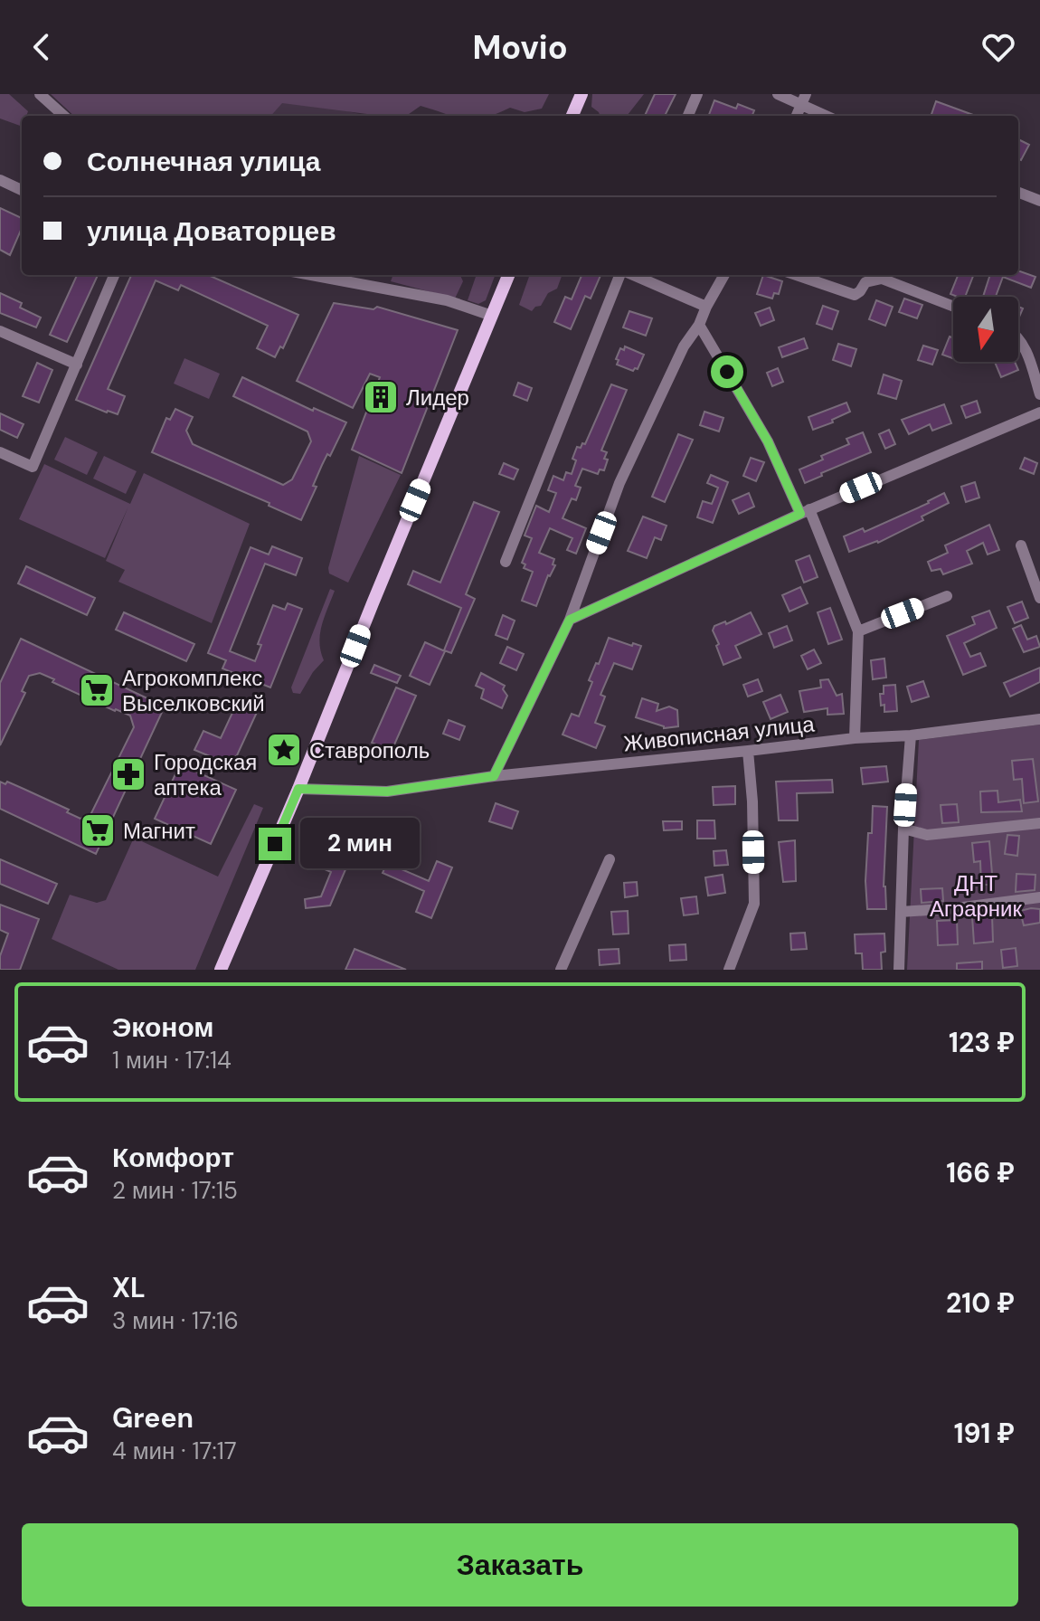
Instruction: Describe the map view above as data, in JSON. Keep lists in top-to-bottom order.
{
  "streets": {
    "street": ["Живописная улица"]
  },
  "parks": ["ДНТ Аграрник"],
  "places": {
    "building": ["Лидер"],
    "supermarket": ["Агрокомплекс Выселковский", "Магнит"],
    "place": ["Ставрополь"],
    "pharmacy": ["Городская аптека"]
  },
  "north": "bottom",
  "page": {
    "header": "Movio",
    "banner": ["Солнечная улица", "улица Доваторцев"],
    "bubble": "2 мин",
    "list": [
      {
        "name": "Эконом",
        "note": "1 мин · 17:14",
        "value": "123 ₽"
      },
      {
        "name": "Комфорт",
        "note": "2 мин · 17:15",
        "value": "166 ₽"
      },
      {
        "name": "XL",
        "note": "3 мин · 17:16",
        "value": "210 ₽"
      },
      {
        "name": "Green",
        "note": "4 мин · 17:17",
        "value": "191 ₽"
      }
    ],
    "buttons": "Заказать"
  }
}
